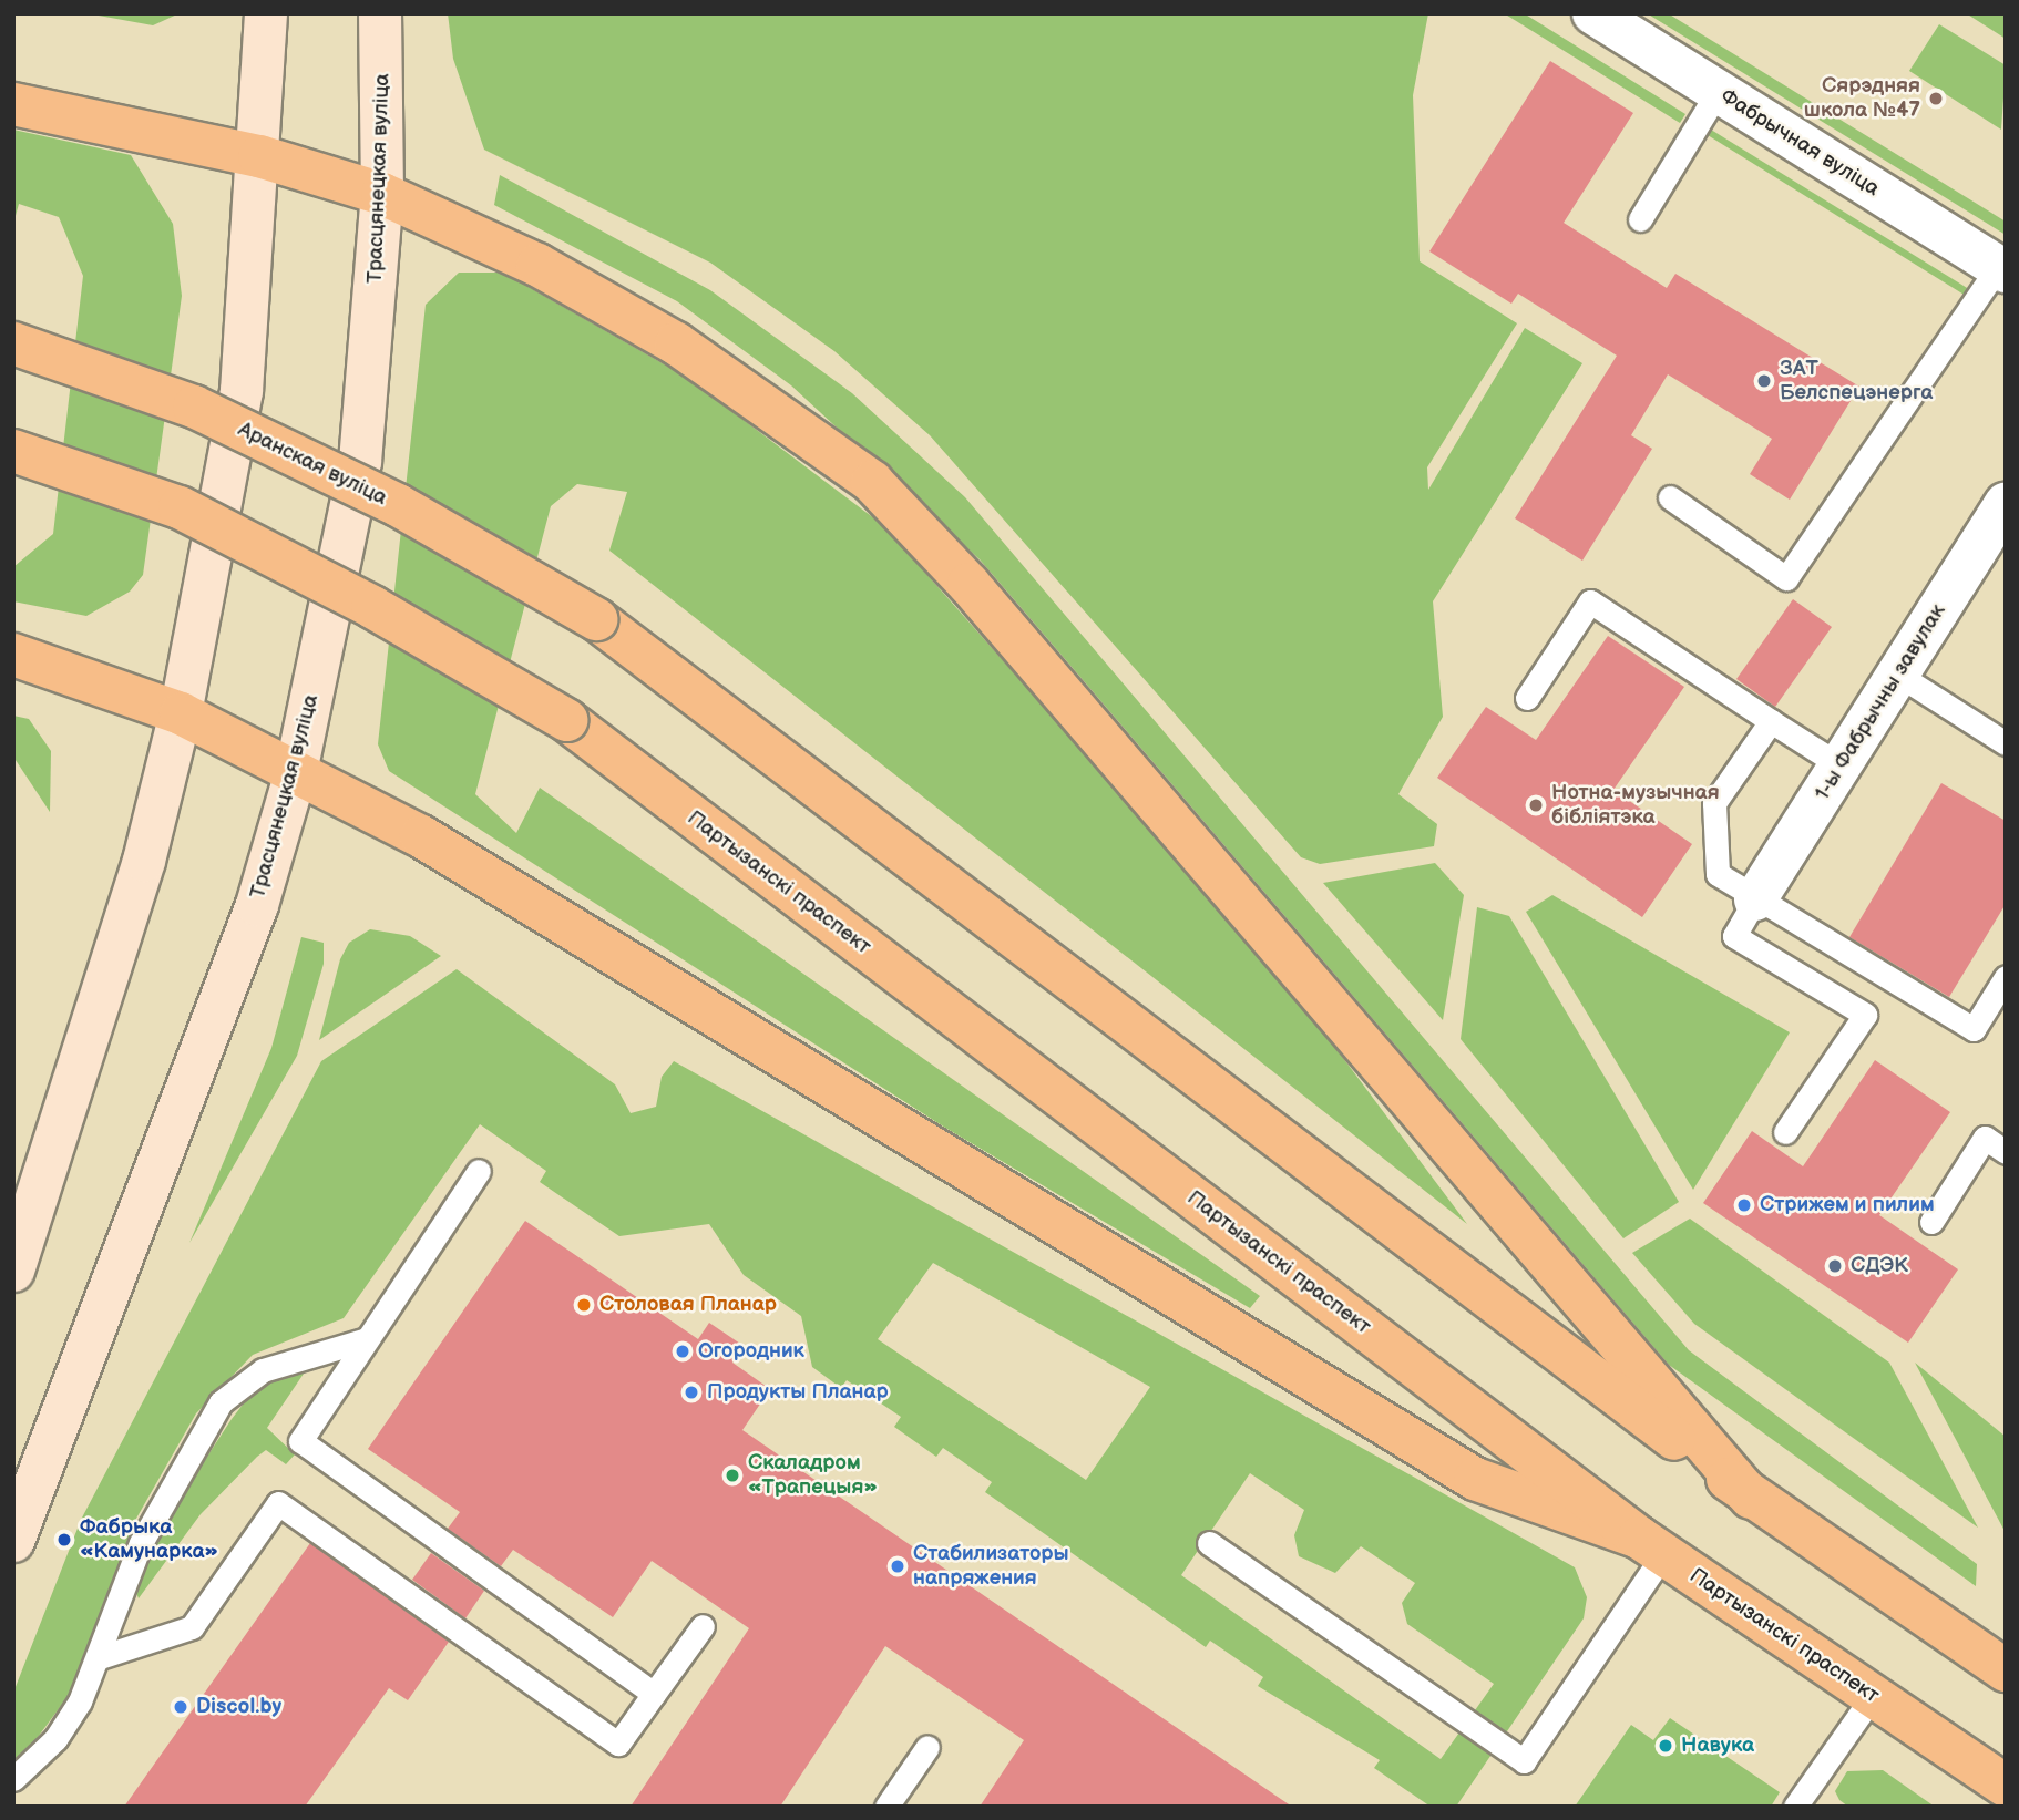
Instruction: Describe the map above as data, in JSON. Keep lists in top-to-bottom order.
{
  "streets": {
    "main road": ["Трасцянецкая вуліца", "Аранская вуліца", "Партызанскі праспект"],
    "street": ["Фабрычная вуліца", "1-ы Фабрычны завулак"]
  },
  "places": [
    "Сярэдняя школа №47",
    "ЗАТ Белспецэнерга",
    "Нотна-музычная бібліятэка",
    "Стрижем и пилим",
    "СДЭК",
    "Столовая Планар",
    "Огородник",
    "Продукты Планар",
    "Скаладром «Трапецыя»",
    "Фабрыка «Камунарка»",
    "Стабилизаторы напряжения",
    "Discol.by",
    "Навука"
  ]
}
